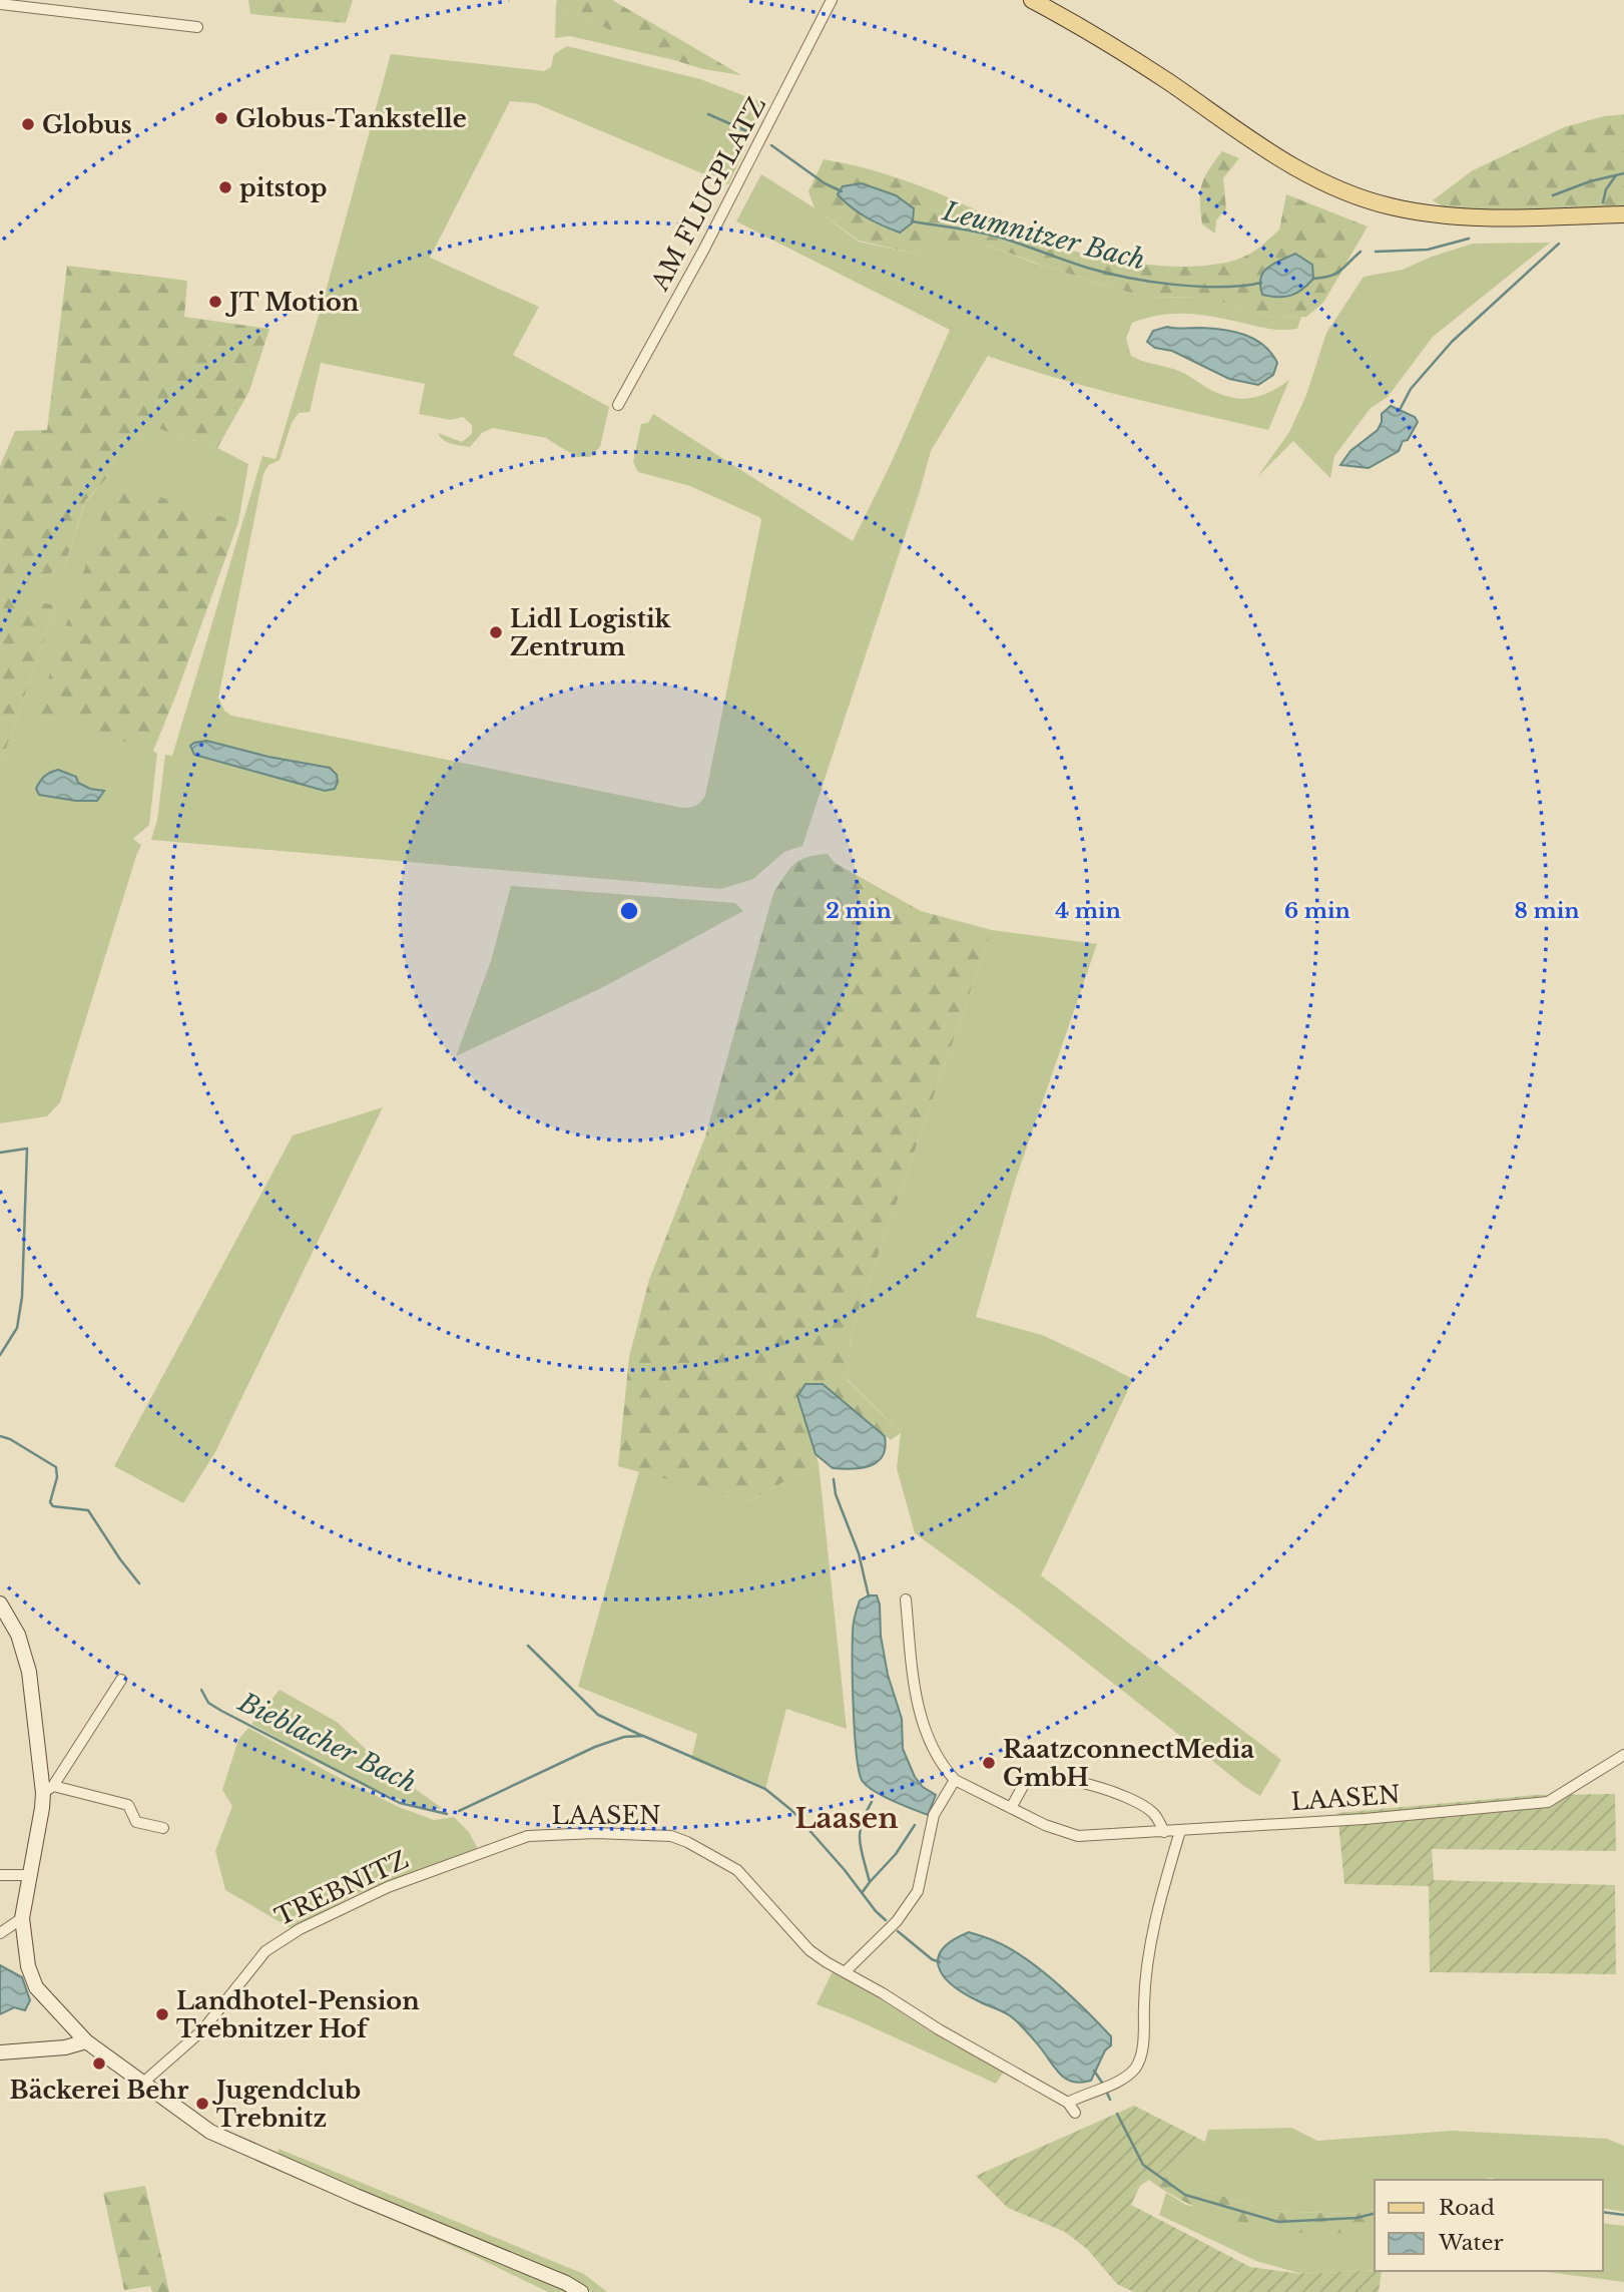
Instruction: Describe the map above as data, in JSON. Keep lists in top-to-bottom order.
{
  "streets": {
    "street": ["AM FLUGPLATZ", "LAASEN", "TREBNITZ"]
  },
  "crossings": [
    ["LAASEN", "TREBNITZ"]
  ],
  "districts": ["Laasen"],
  "water": ["Leumnitzer Bach", "Bieblacher Bach"],
  "places": [
    "Globus-Tankstelle",
    "Globus",
    "pitstop",
    "JT Motion",
    "Lidl Logistik Zentrum",
    "RaatzconnectMedia GmbH",
    "Landhotel-Pension Trebnitzer Hof",
    "Bäckerei Behr",
    "Jugendclub Trebnitz"
  ],
  "legend": ["Road", "Water"],
  "rings": [
    "2 min",
    "4 min",
    "6 min",
    "8 min"
  ]
}
